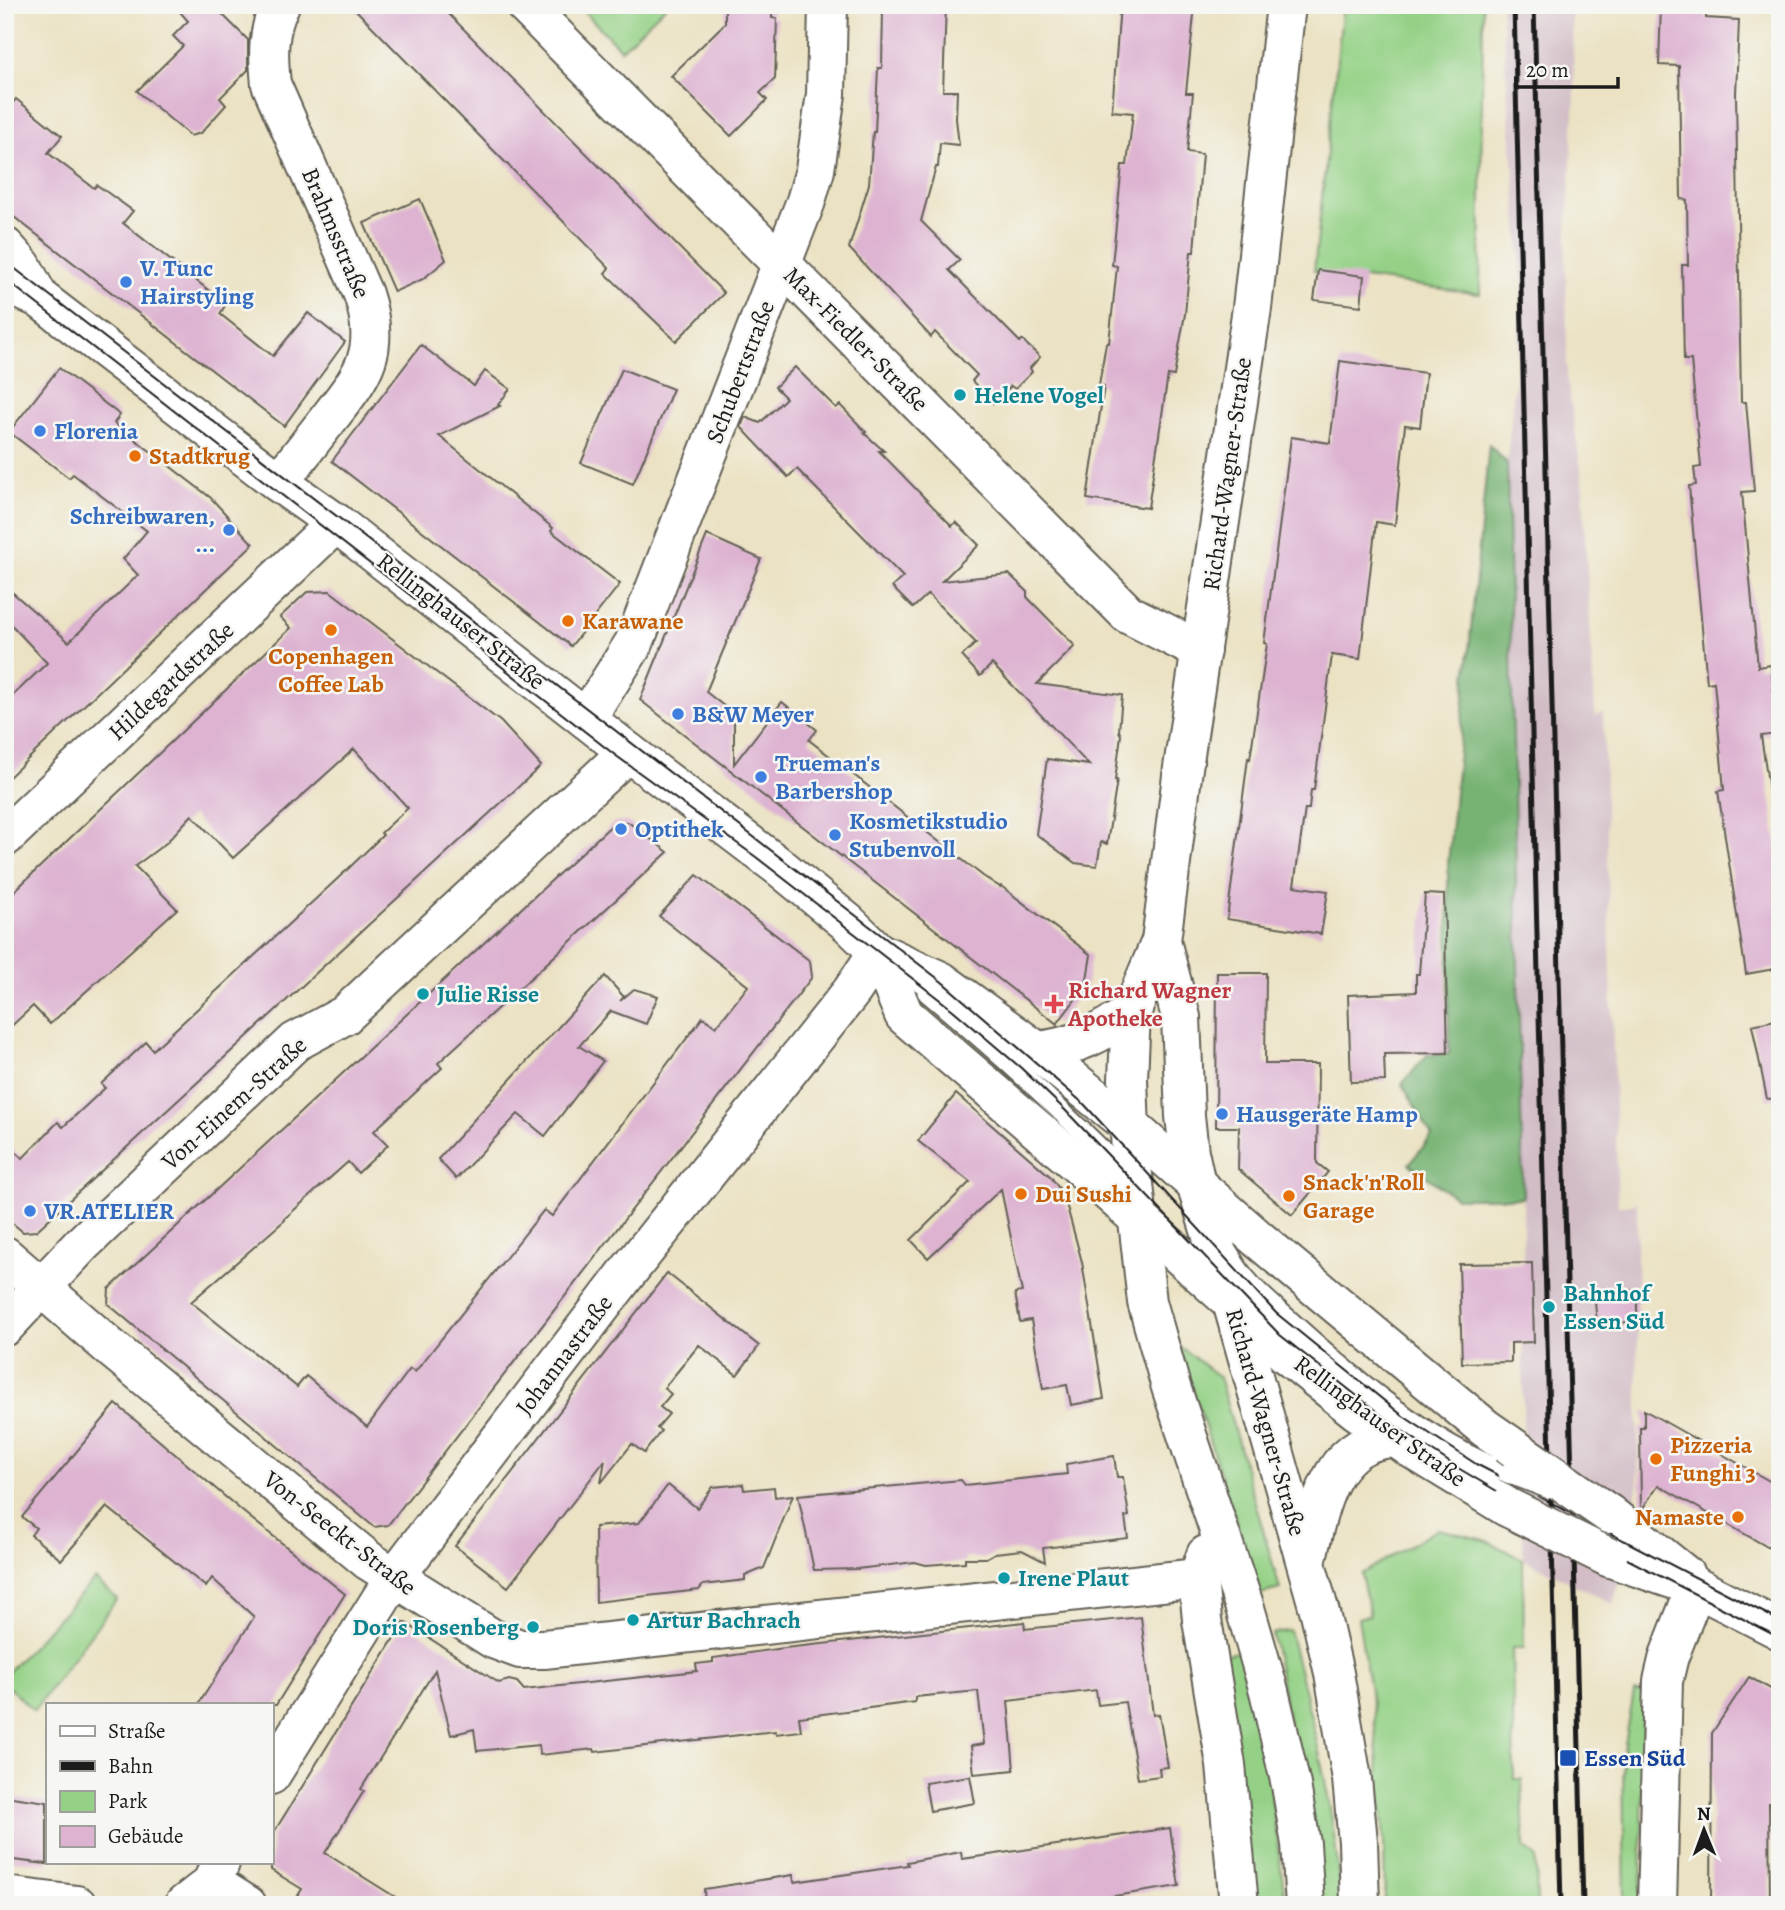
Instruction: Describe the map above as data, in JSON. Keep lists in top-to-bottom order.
{
  "streets": {
    "street": [
      "Brahmsstraße",
      "Max-Fiedler-Straße",
      "Schubertstraße",
      "Richard-Wagner-Straße",
      "Rellinghauser Straße",
      "Hildegardstraße",
      "Von-Einem-Straße",
      "Johannastraße",
      "Von-Seeckt-Straße"
    ]
  },
  "crossings": [
    ["Brahmsstraße", "Rellinghauser Straße"],
    ["Max-Fiedler-Straße", "Schubertstraße"],
    ["Max-Fiedler-Straße", "Richard-Wagner-Straße"],
    ["Schubertstraße", "Rellinghauser Straße"],
    ["Richard-Wagner-Straße", "Rellinghauser Straße"],
    ["Rellinghauser Straße", "Hildegardstraße"],
    ["Rellinghauser Straße", "Von-Einem-Straße"],
    ["Rellinghauser Straße", "Johannastraße"],
    ["Von-Einem-Straße", "Von-Seeckt-Straße"],
    ["Johannastraße", "Von-Seeckt-Straße"]
  ],
  "places": {
    "other": [
      "V. Tunc Hairstyling",
      "Helene Vogel",
      "Florenia",
      "Stadtkrug",
      "Schreibwaren, ...",
      "Karawane",
      "Copenhagen Coffee Lab",
      "B&W Meyer",
      "Trueman's Barbershop",
      "Optithek",
      "Kosmetikstudio Stubenvoll",
      "Julie Risse",
      "Hausgeräte Hamp",
      "Dui Sushi",
      "Snack'n'Roll Garage",
      "VR.ATELIER",
      "Bahnhof Essen Süd",
      "Pizzeria Funghi 3",
      "Namaste",
      "Irene Plaut",
      "Artur Bachrach",
      "Doris Rosenberg"
    ],
    "health": ["Richard Wagner Apotheke"],
    "transit": ["Essen Süd"]
  },
  "legend": [
    "Straße",
    "Bahn",
    "Park",
    "Gebäude"
  ],
  "scale_bar": "20 m",
  "north": "top"
}
